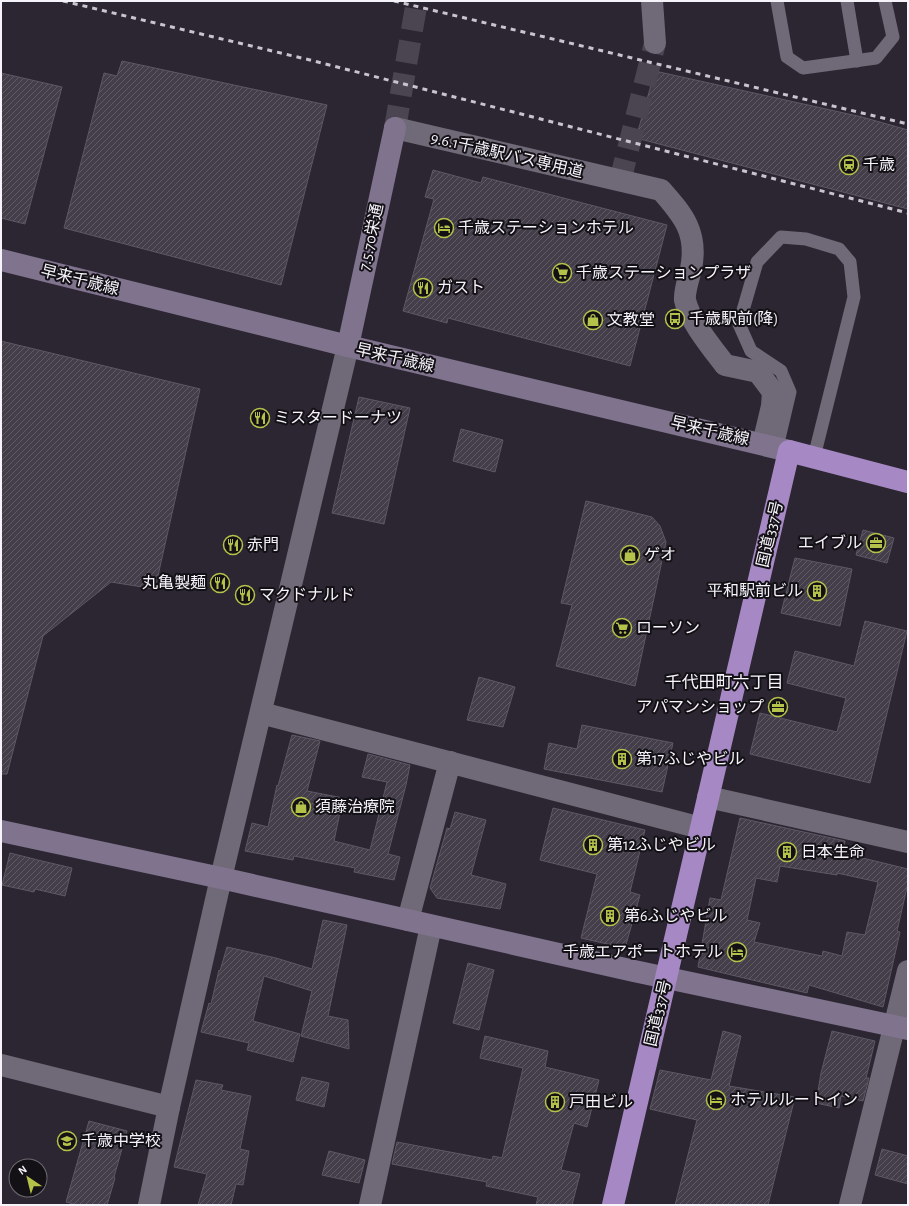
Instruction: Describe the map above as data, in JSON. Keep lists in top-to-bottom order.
{
  "streets": {
    "highway": ["国道337号"],
    "street": ["9.6.1千歳駅バス専用道", "7.5.70栄通", "早来千歳線"]
  },
  "crossings": [
    ["9.6.1千歳駅バス専用道", "7.5.70栄通"],
    ["9.6.1千歳駅バス専用道", "早来千歳線"],
    ["9.6.1千歳駅バス専用道", "国道337号"],
    ["7.5.70栄通", "早来千歳線"],
    ["早来千歳線", "国道337号"]
  ],
  "districts": ["千代田町六丁目"],
  "places": {
    "station": ["千歳"],
    "hotel": ["千歳ステーションホテル", "千歳エアポートホテル", "ホテルルートイン"],
    "supermarket": ["千歳ステーションプラザ", "ローソン"],
    "restaurant": [
      "ガスト",
      "ミスタードーナツ",
      "赤門",
      "丸亀製麺",
      "マクドナルド"
    ],
    "bus stop": ["千歳駅前(降)"],
    "shop": ["文教堂", "ゲオ", "須藤治療院"],
    "office": ["エイブル", "アパマンショップ"],
    "building": [
      "平和駅前ビル",
      "第17ふじやビル",
      "第12ふじやビル",
      "日本生命",
      "第6ふじやビル",
      "戸田ビル"
    ],
    "school or university": ["千歳中学校"]
  },
  "north": "top left"
}
